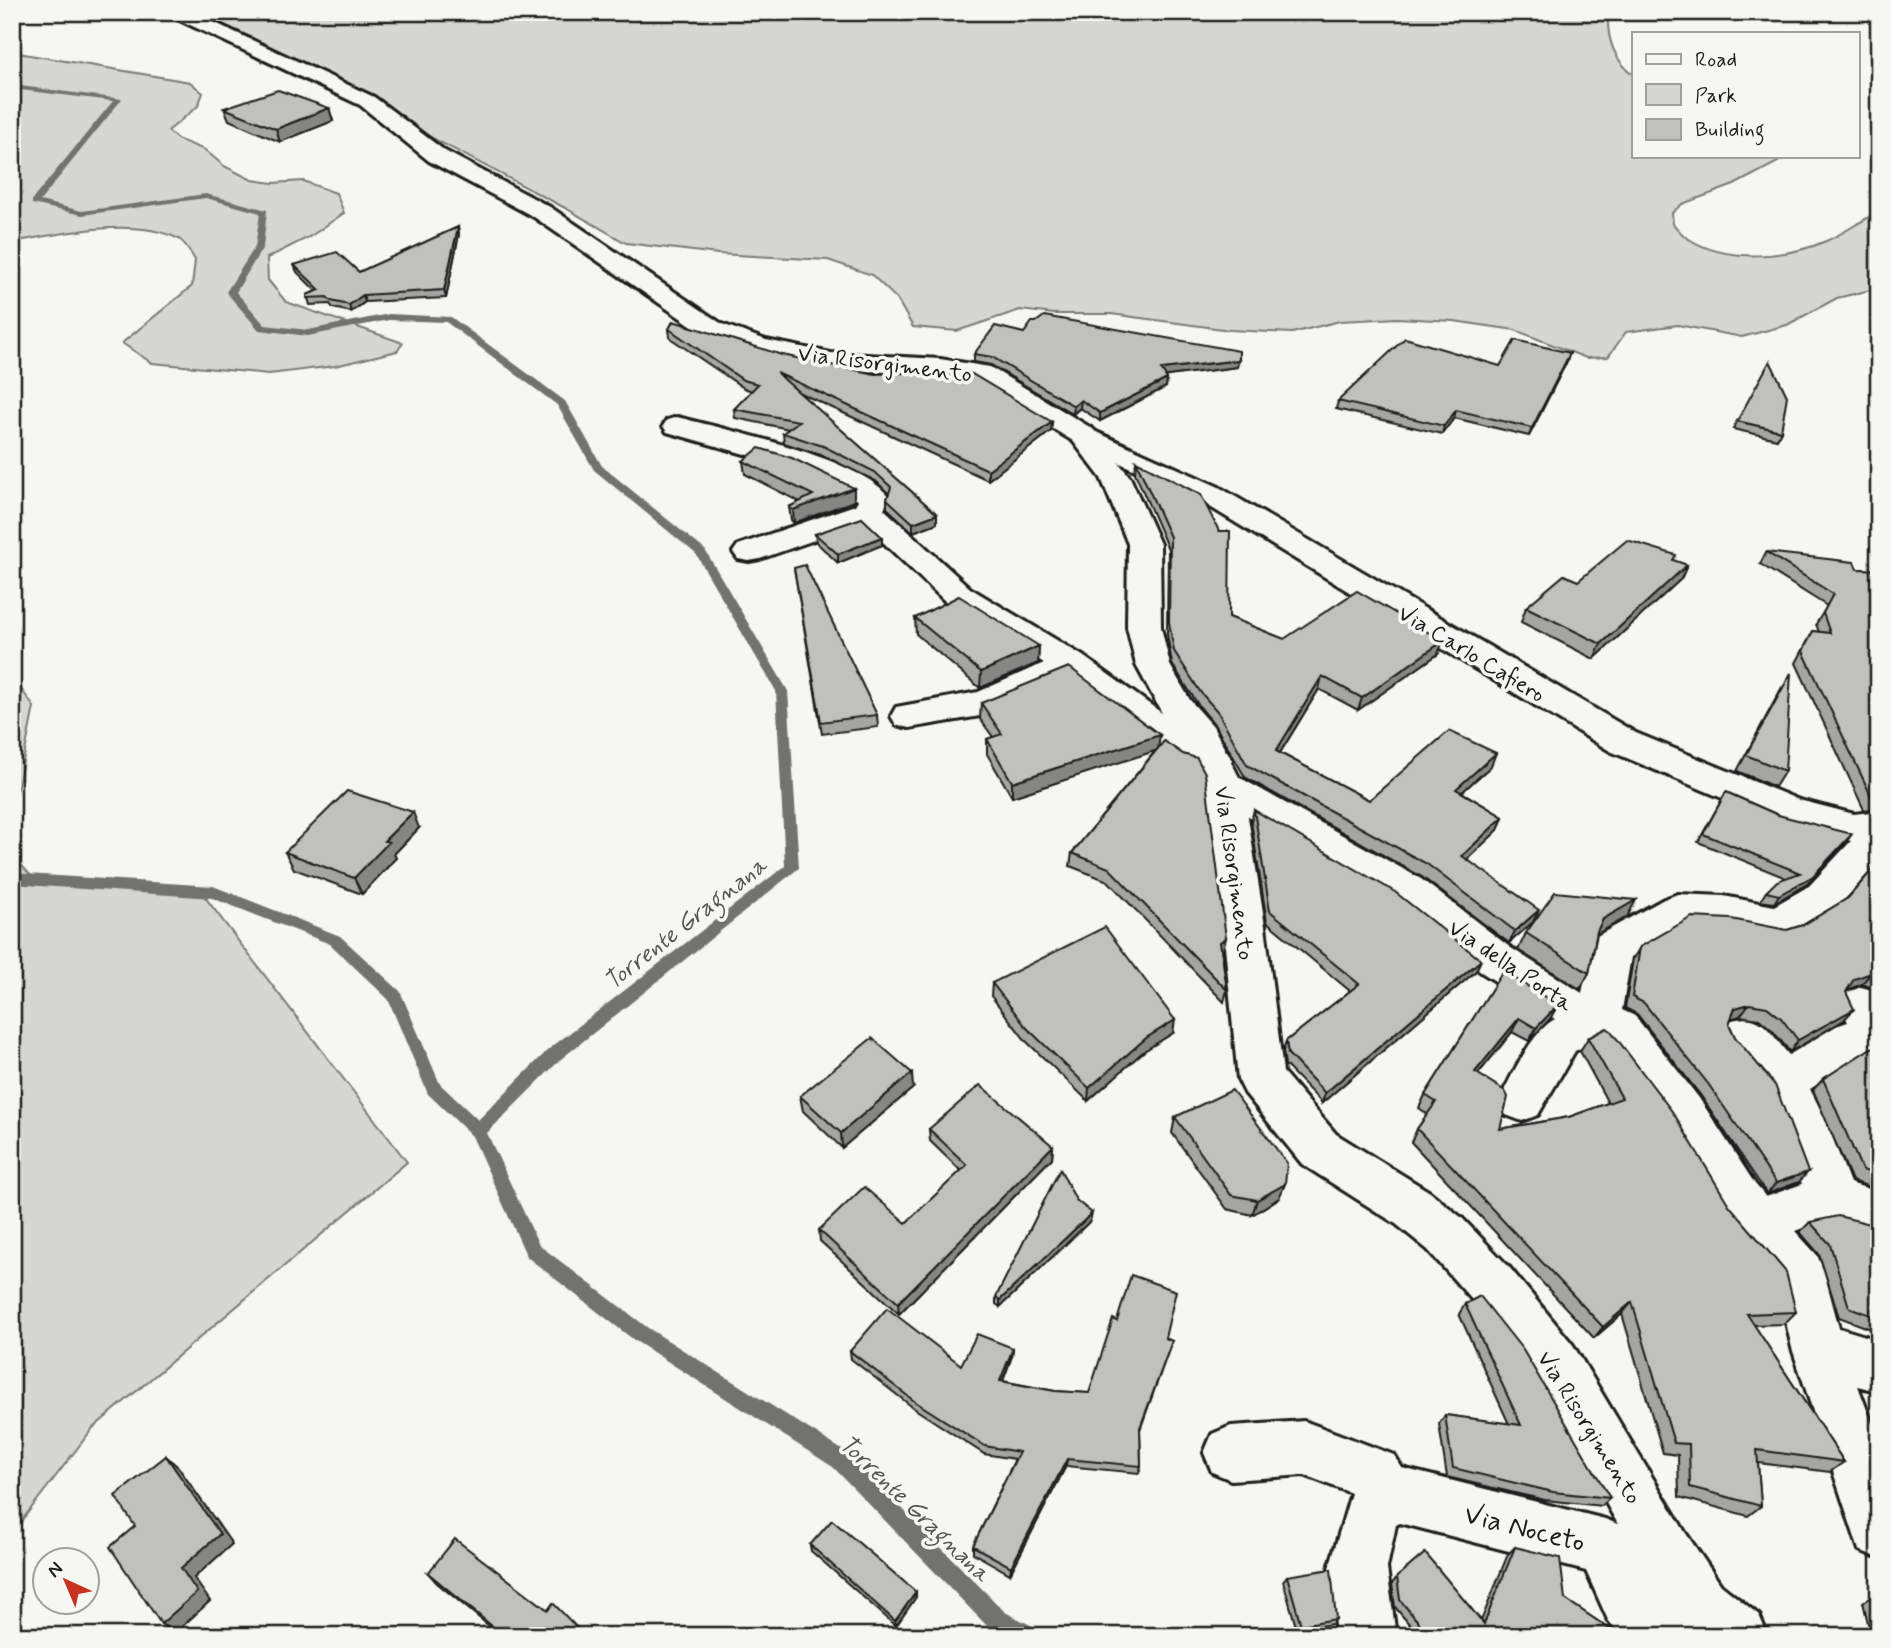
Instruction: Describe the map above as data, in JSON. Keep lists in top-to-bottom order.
{
  "streets": {
    "street": [
      "Via Risorgimento",
      "Via Carlo Cafiero",
      "Via della Porta",
      "Via Noceto"
    ]
  },
  "crossings": [
    ["Via Risorgimento", "Via Carlo Cafiero"],
    ["Via Risorgimento", "Via della Porta"]
  ],
  "water": ["Torrente Gragnana"],
  "legend": ["Road", "Park", "Building"],
  "north": "top left"
}
